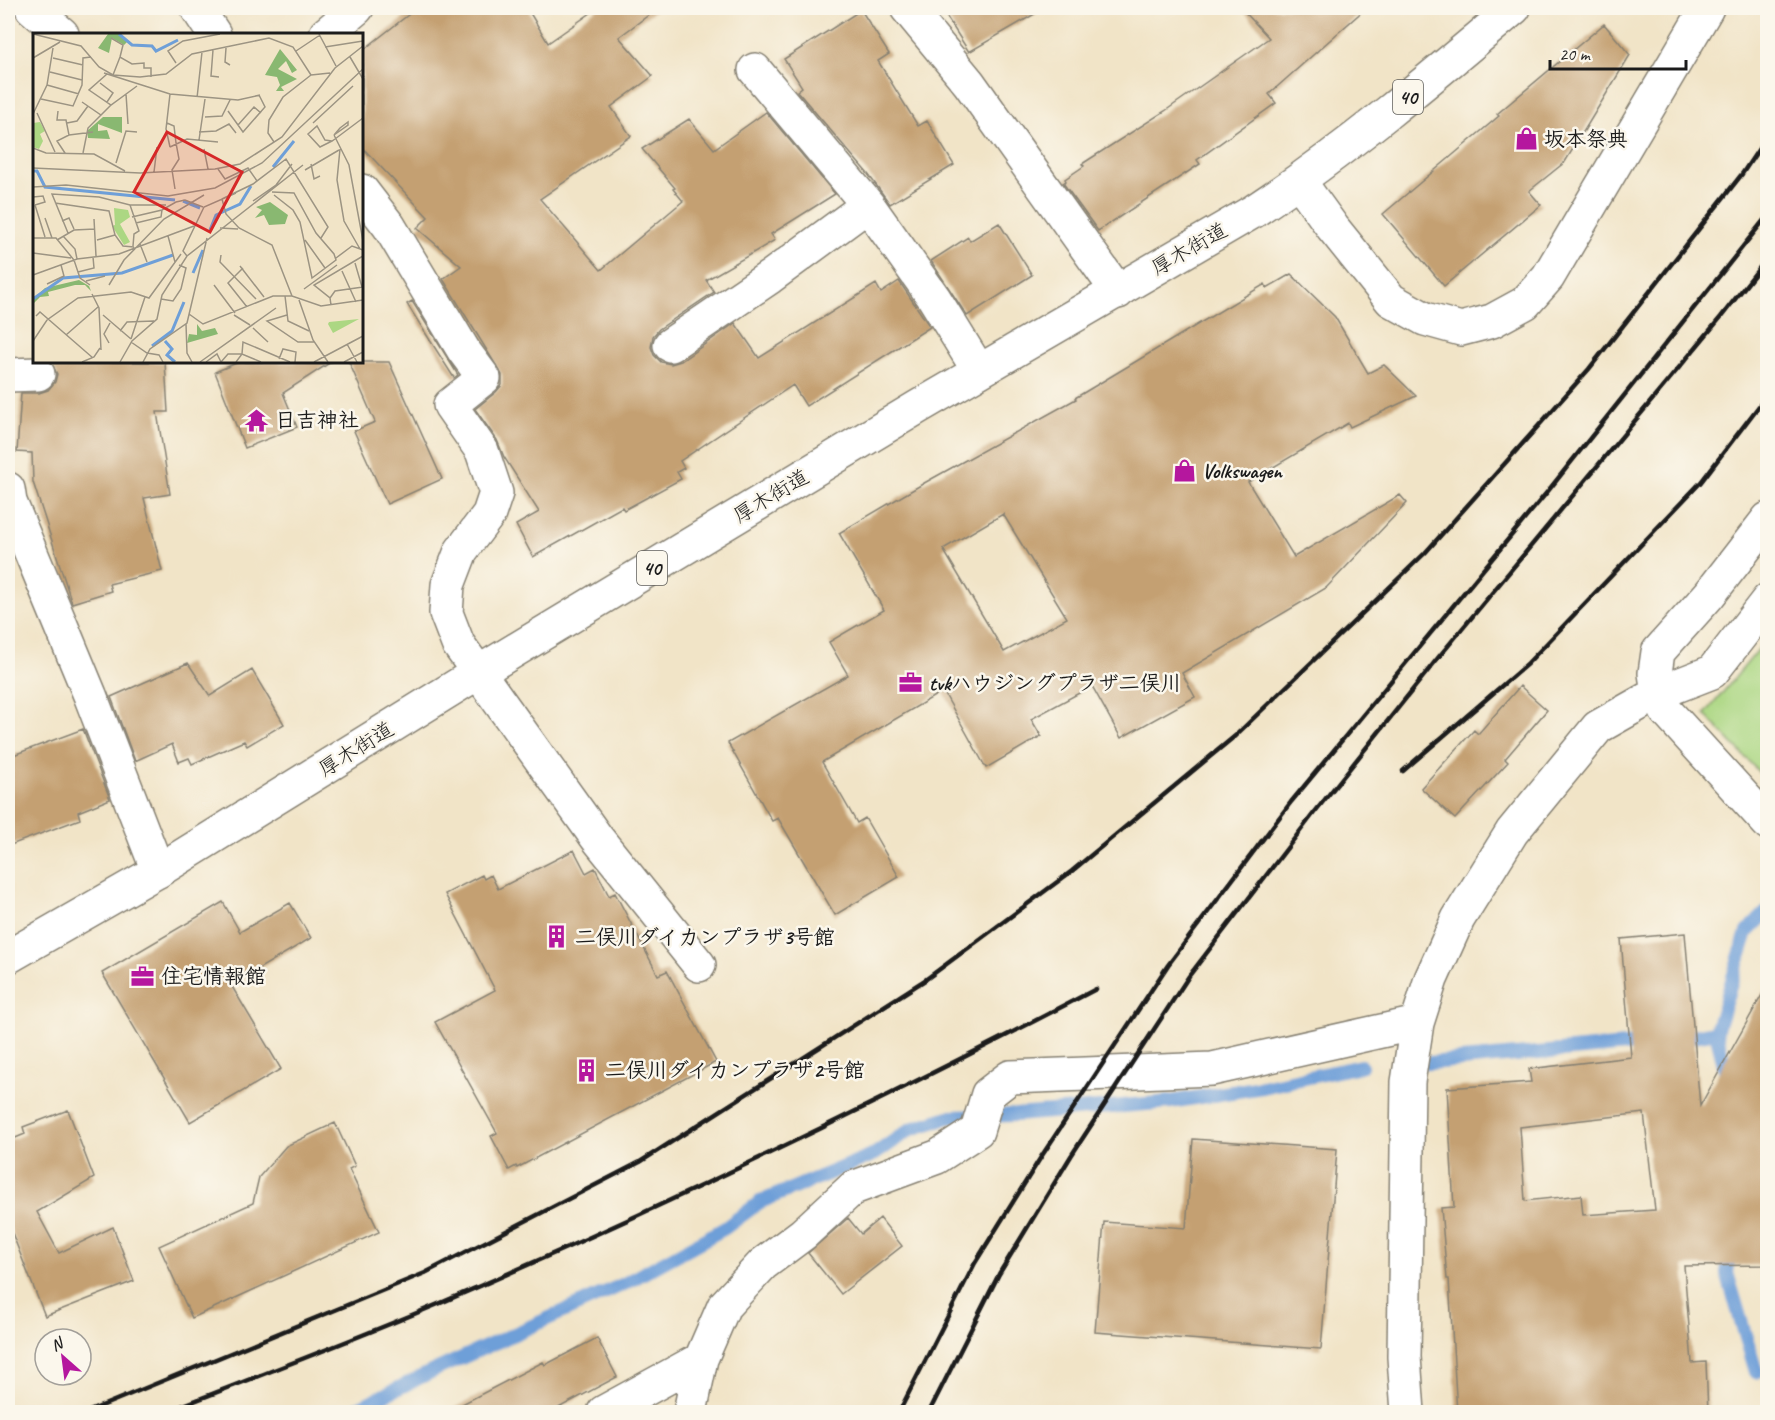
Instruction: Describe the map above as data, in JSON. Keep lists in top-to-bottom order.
{
  "streets": {
    "street": ["40", "厚木街道"]
  },
  "places": {
    "shop": ["坂本祭典", "Volkswagen"],
    "temple": ["日吉神社"],
    "office": ["tvkハウジングプラザ二俣川", "住宅情報館"],
    "building": ["二俣川ダイカンプラザ3号館", "二俣川ダイカンプラザ2号館"]
  },
  "scale_bar": "20 m",
  "north": "top left"
}
